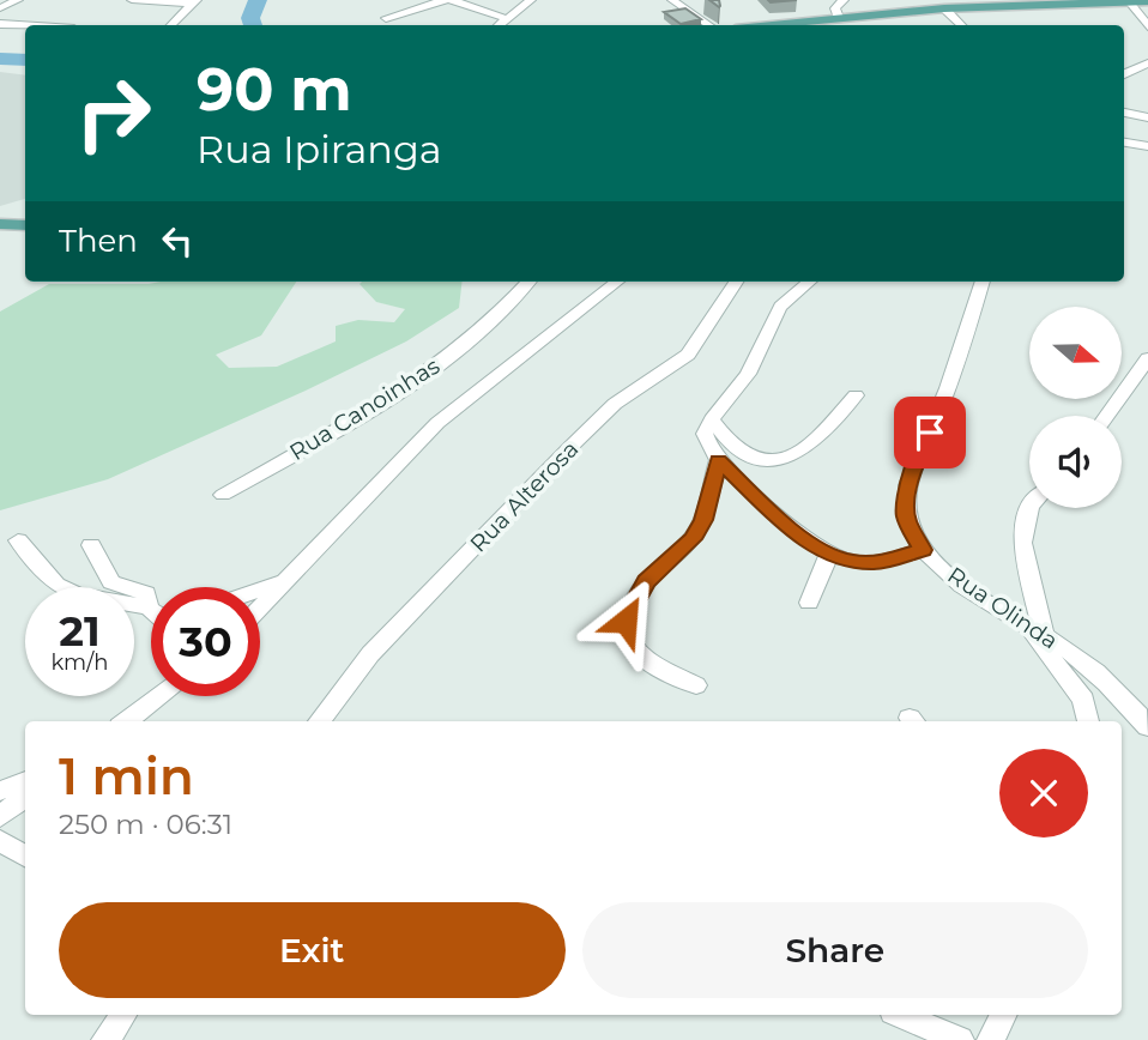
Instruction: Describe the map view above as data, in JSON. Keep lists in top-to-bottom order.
{
  "streets": {
    "street": ["Rua Canoinhas", "Rua Alterosa", "Rua Olinda"]
  },
  "north": "right",
  "page": {
    "turn": ["90 m", "Rua Ipiranga"],
    "then": "Then",
    "speed": "21 km/h",
    "limit": "30",
    "heading": ["1 min", "250 m · 06:31"],
    "buttons": ["Exit", "Share"]
  }
}
